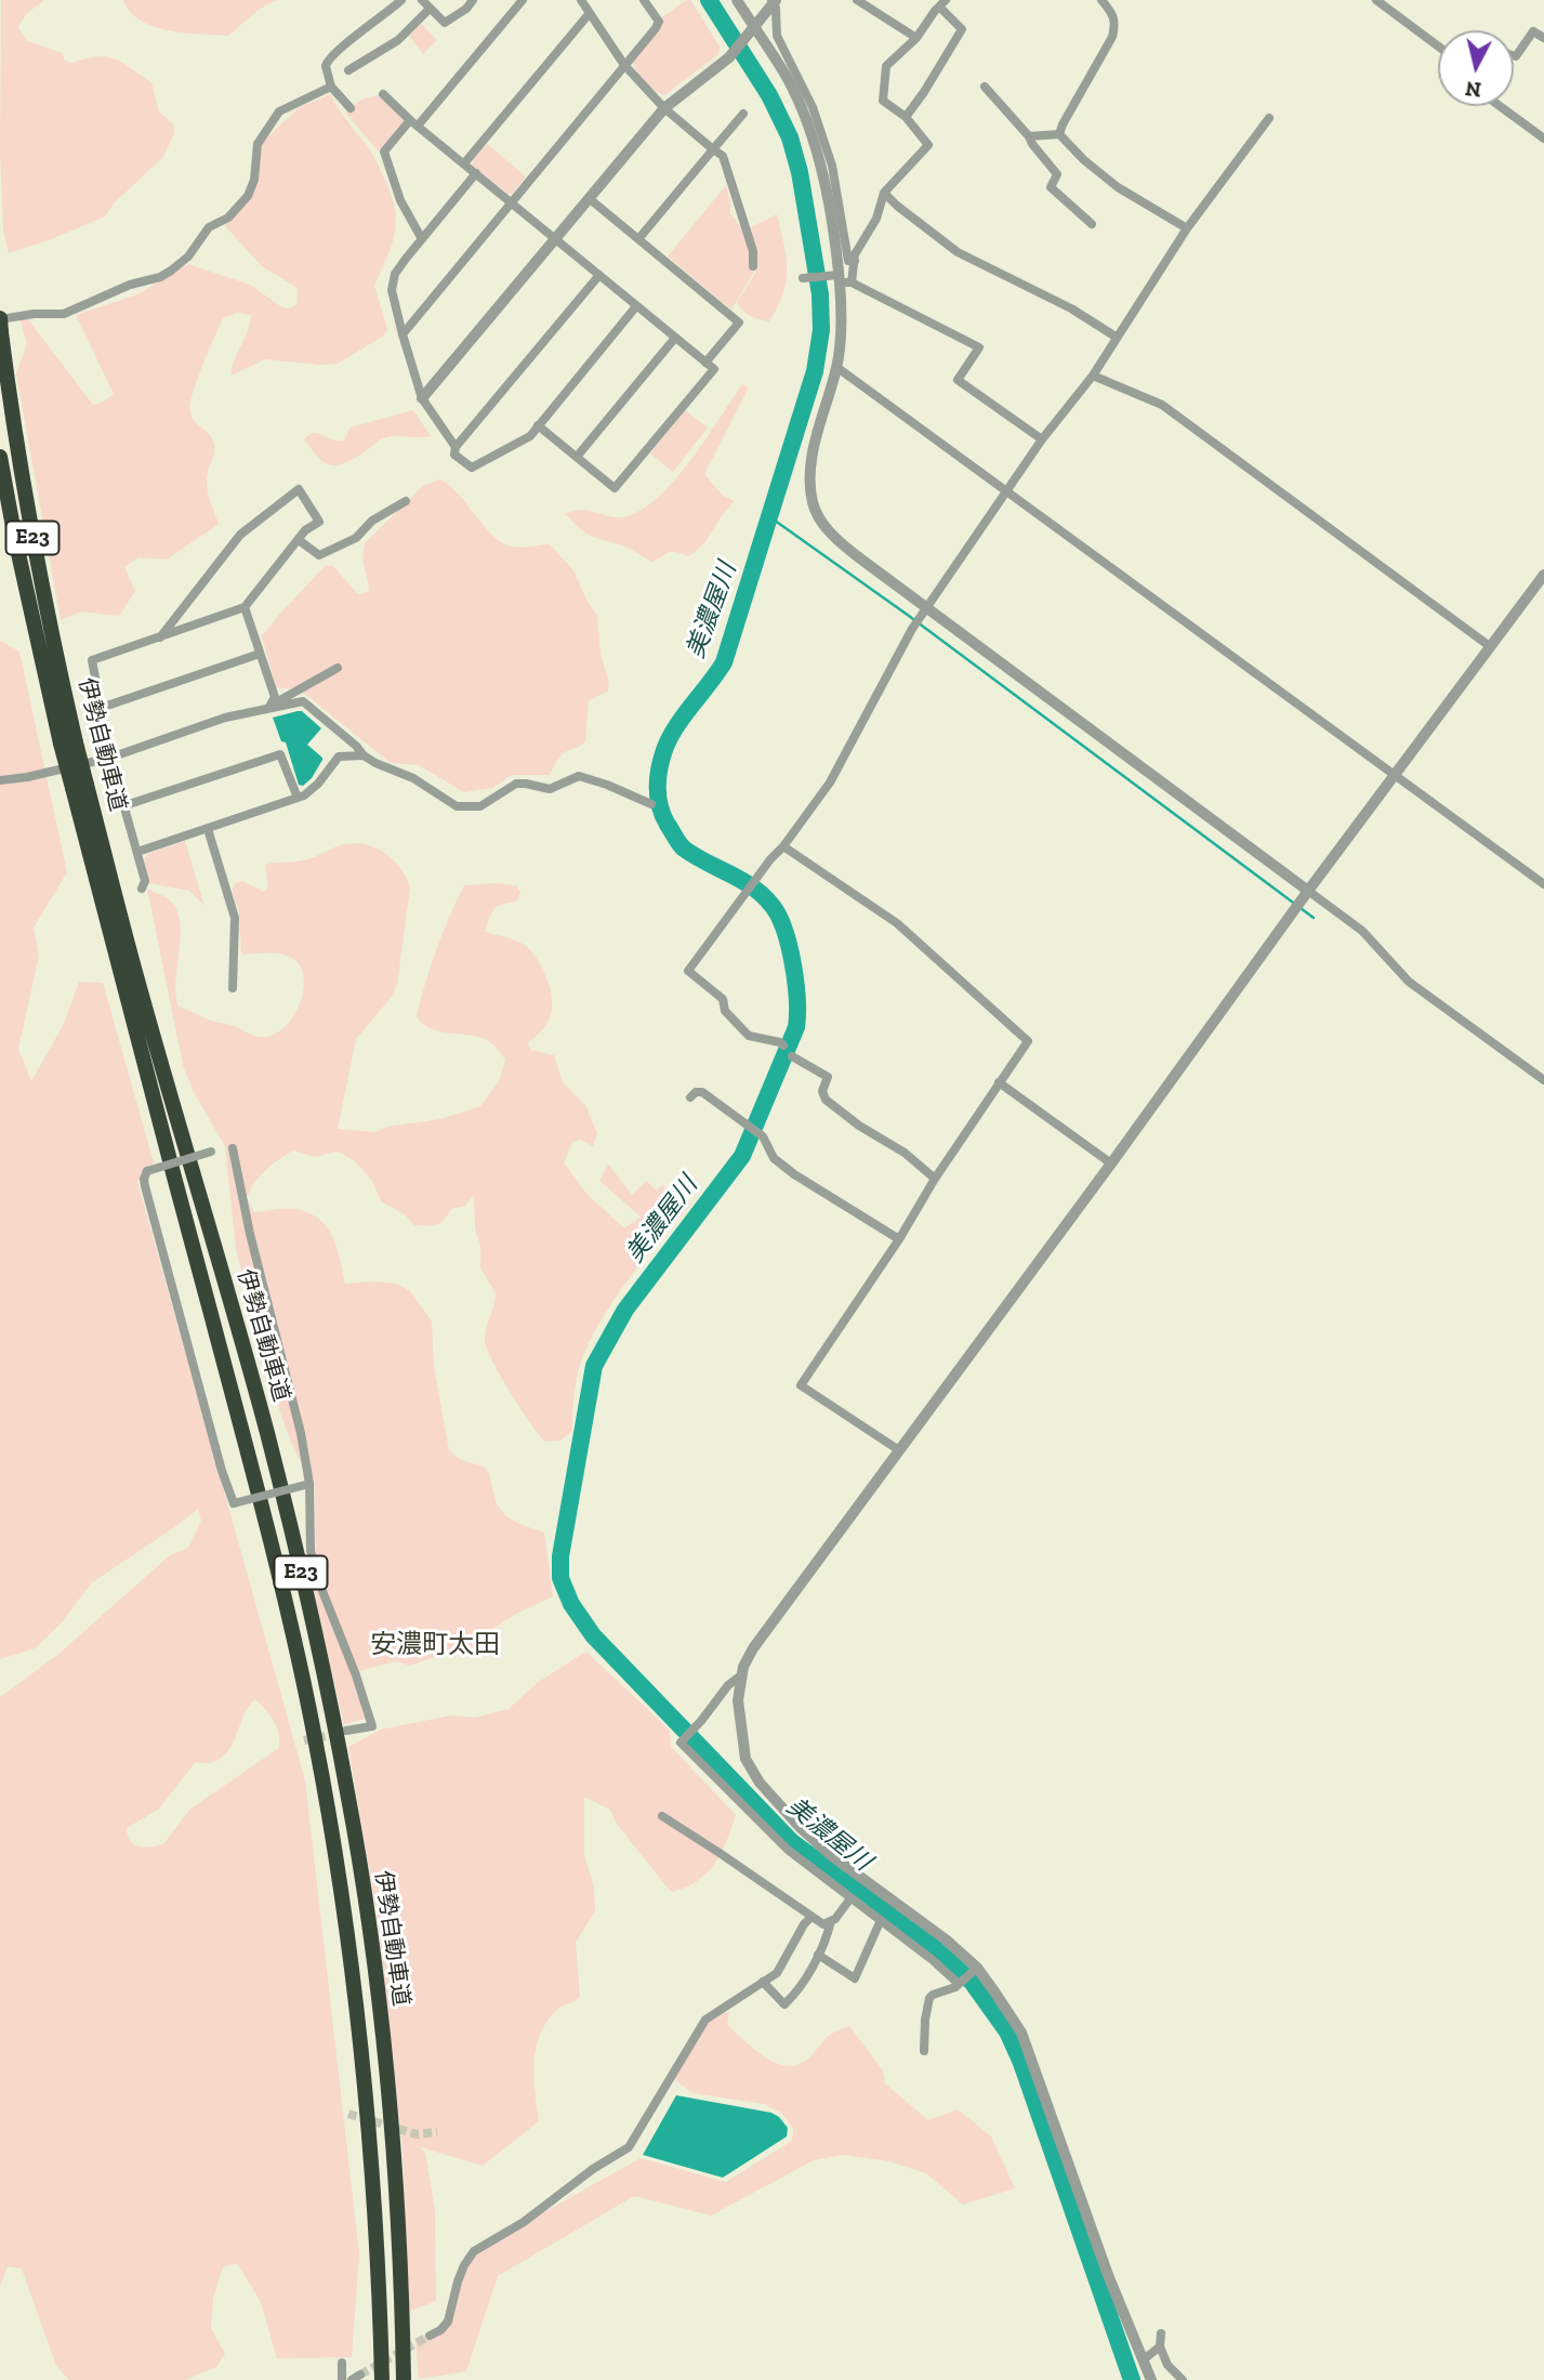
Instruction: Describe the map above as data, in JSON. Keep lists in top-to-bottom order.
{
  "streets": {
    "highway": ["E23", "伊勢自動車道"]
  },
  "districts": ["安濃町太田"],
  "water": ["美濃屋川"],
  "north": "bottom"
}
